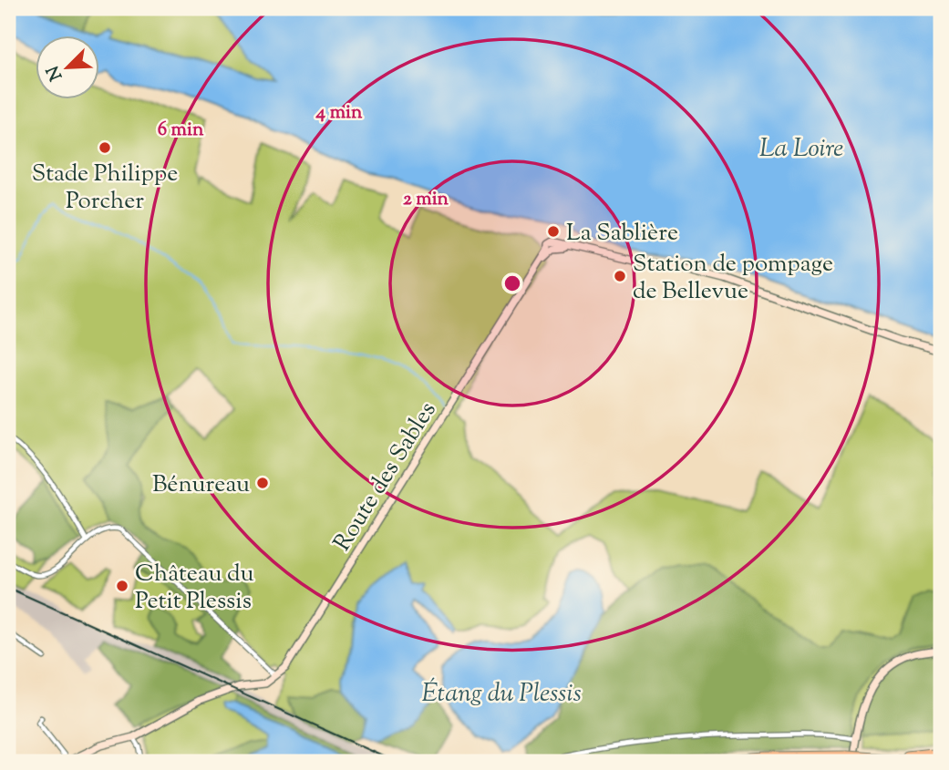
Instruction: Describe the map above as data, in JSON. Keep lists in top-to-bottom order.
{
  "streets": {
    "street": ["Route des Sables"]
  },
  "water": ["La Loire", "Étang du Plessis"],
  "places": [
    "Stade Philippe Porcher",
    "La Sablière",
    "Station de pompage de Bellevue",
    "Bénureau",
    "Château du Petit Plessis"
  ],
  "north": "bottom left",
  "rings": ["4 min", "6 min", "2 min"]
}
